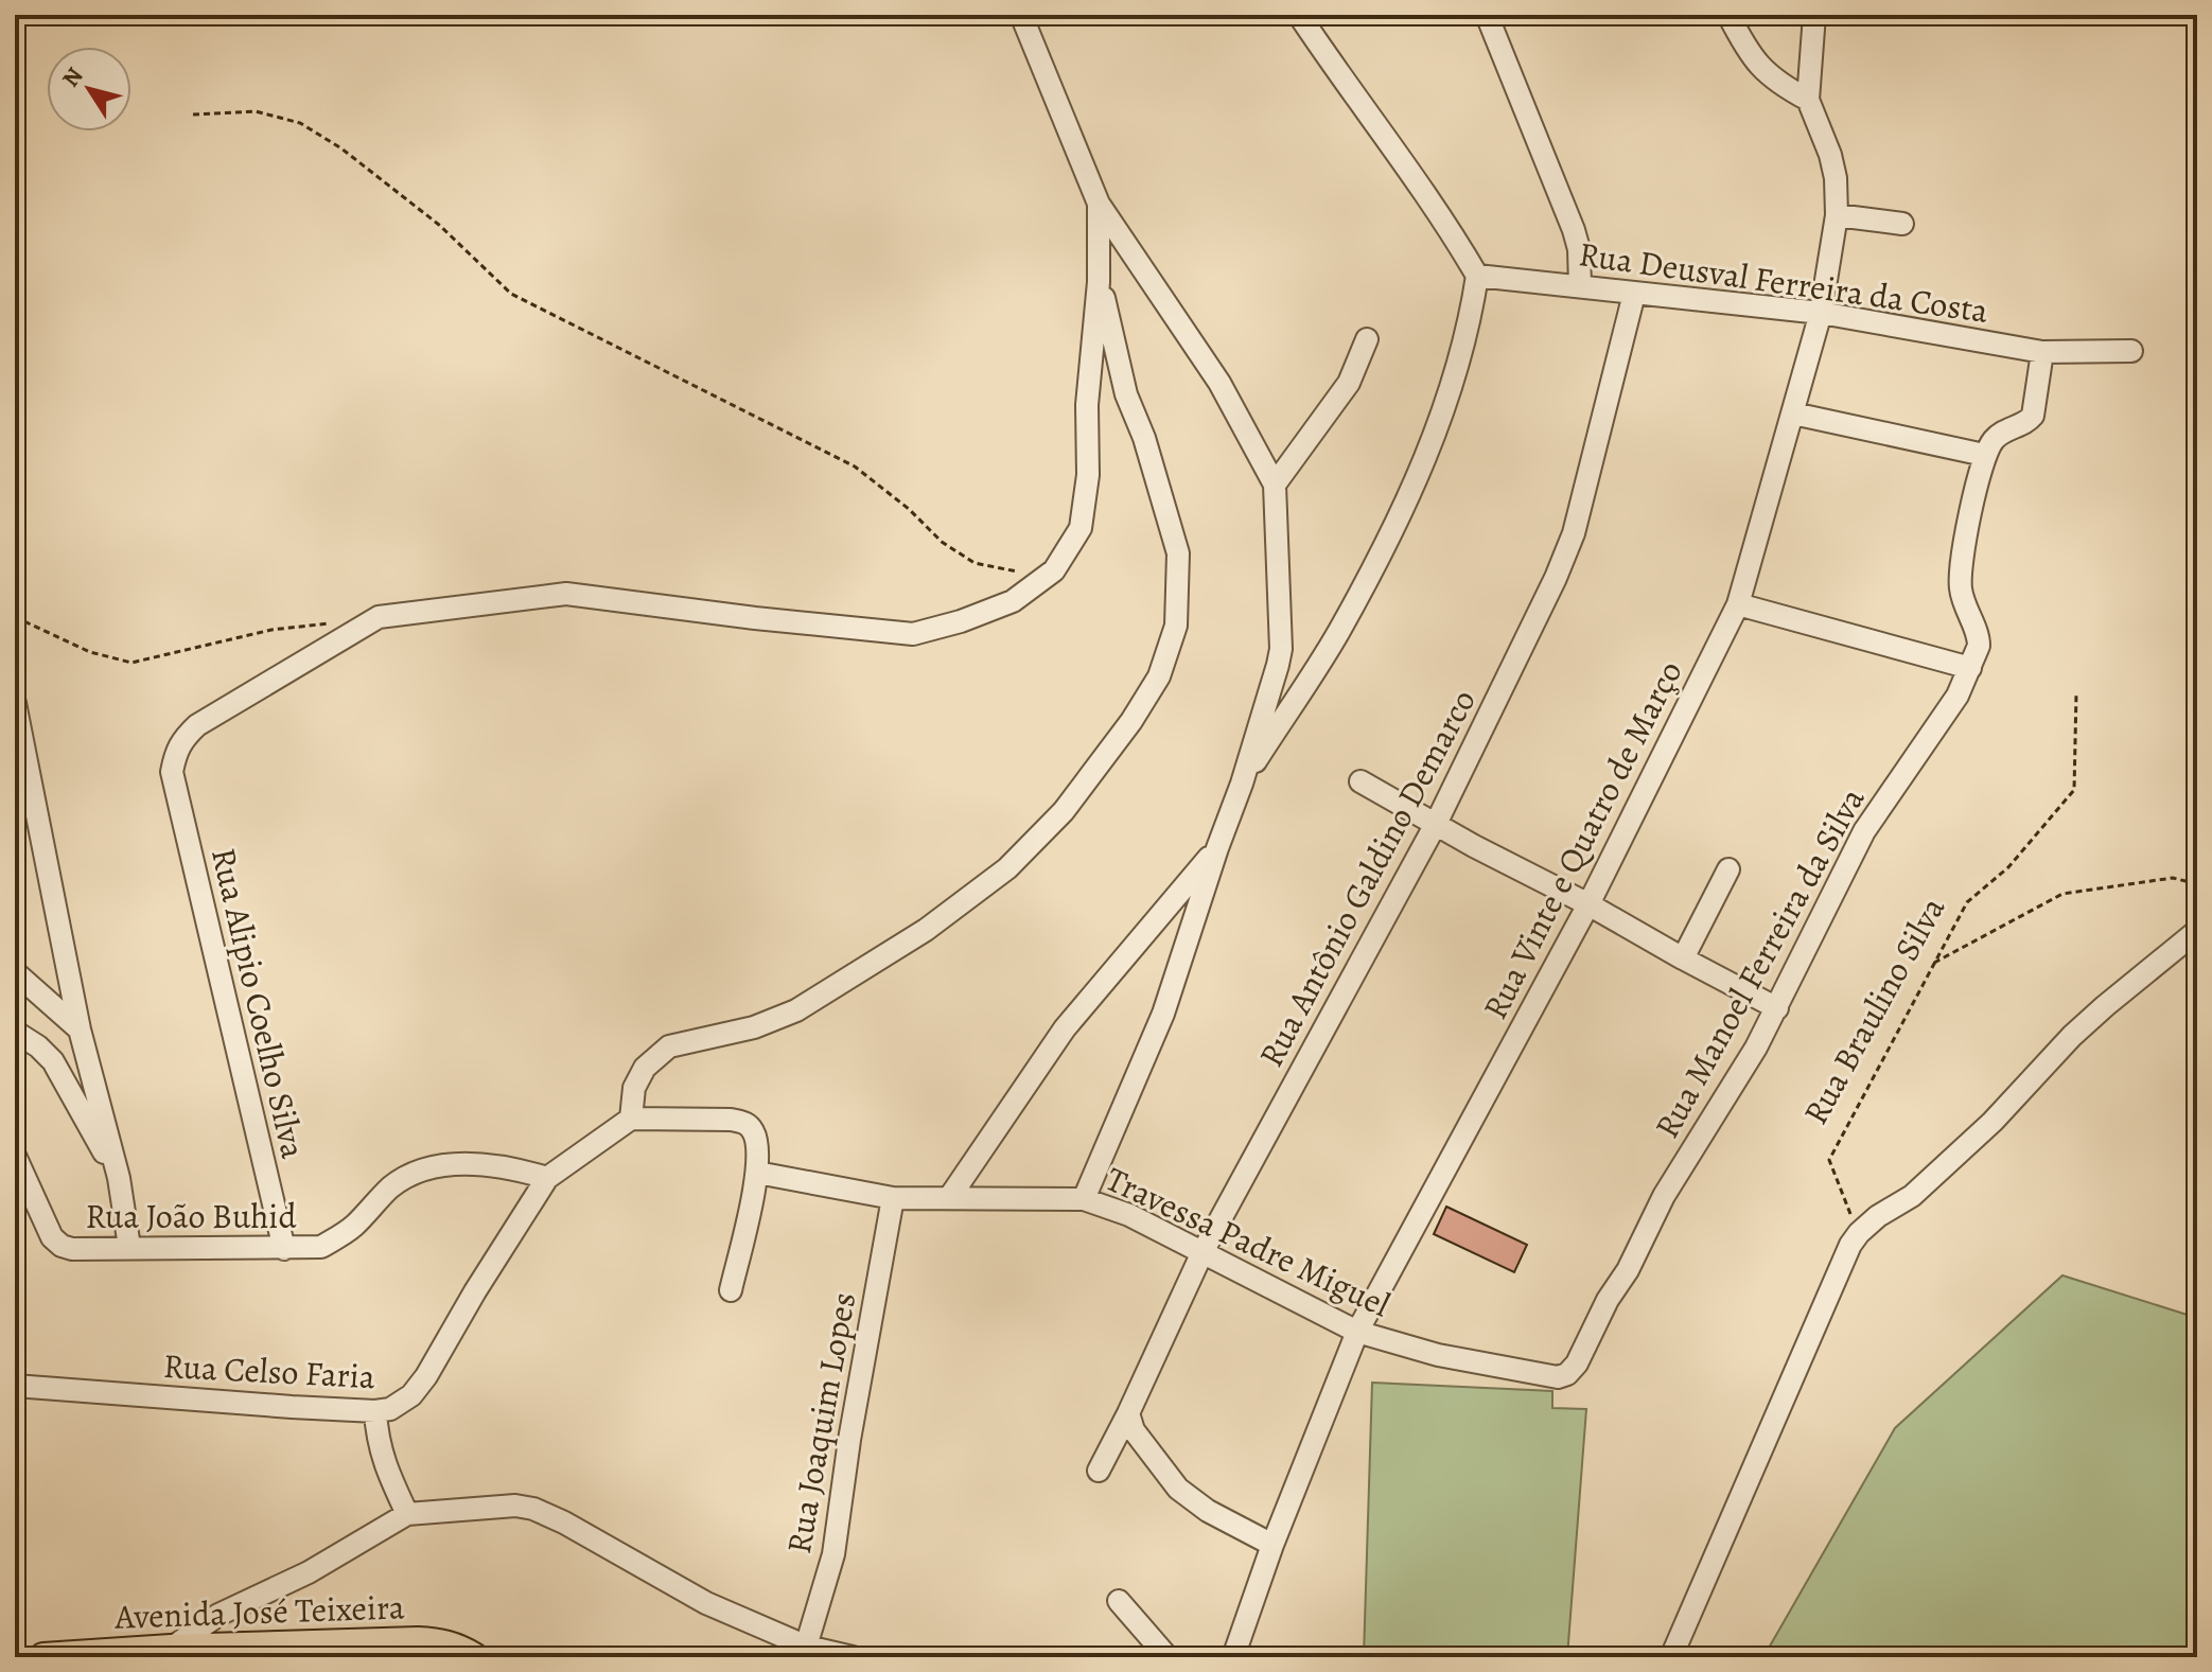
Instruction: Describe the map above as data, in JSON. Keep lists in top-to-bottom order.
{
  "streets": {
    "main road": ["Avenida José Teixeira"],
    "street": [
      "Rua Deusval Ferreira da Costa",
      "Rua Vinte e Quatro de Março",
      "Rua Antônio Galdino Demarco",
      "Rua Manoel Ferreira da Silva",
      "Rua Alipio Coelho Silva",
      "Rua João Buhid",
      "Travessa Padre Miguel",
      "Rua Celso Faria",
      "Rua Joaquim Lopes"
    ],
    "path": ["Rua Braulino Silva"]
  },
  "crossings": [
    ["Rua Deusval Ferreira da Costa", "Rua Vinte e Quatro de Março"],
    ["Rua Deusval Ferreira da Costa", "Rua Antônio Galdino Demarco"],
    ["Rua Vinte e Quatro de Março", "Travessa Padre Miguel"],
    ["Rua Antônio Galdino Demarco", "Travessa Padre Miguel"],
    ["Rua Manoel Ferreira da Silva", "Travessa Padre Miguel"],
    ["Rua Alipio Coelho Silva", "Rua João Buhid"],
    ["Rua João Buhid", "Rua Celso Faria"],
    ["Travessa Padre Miguel", "Rua Joaquim Lopes"]
  ],
  "north": "top left"
}
